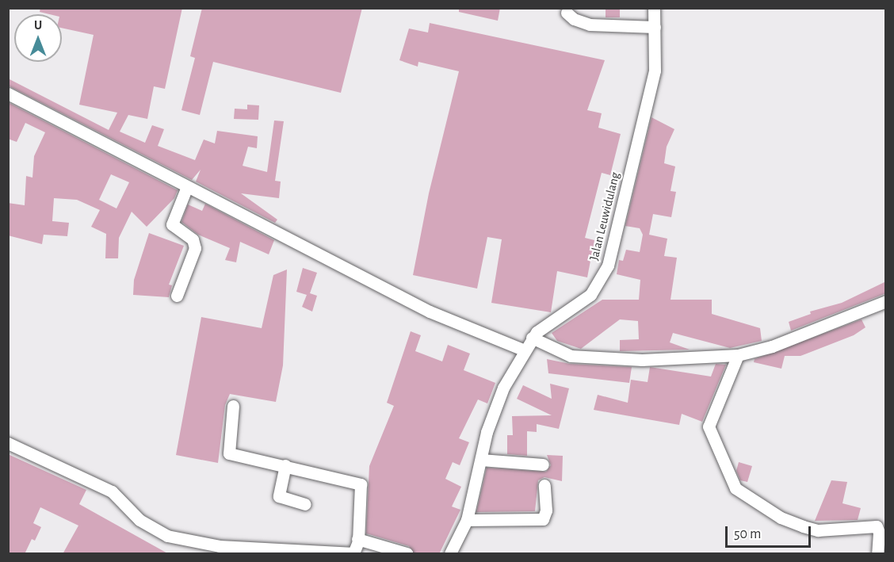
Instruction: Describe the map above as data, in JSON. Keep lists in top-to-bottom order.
{
  "streets": {
    "street": ["Jalan Leuwidulang"]
  },
  "scale_bar": "50 m",
  "north": "top"
}
